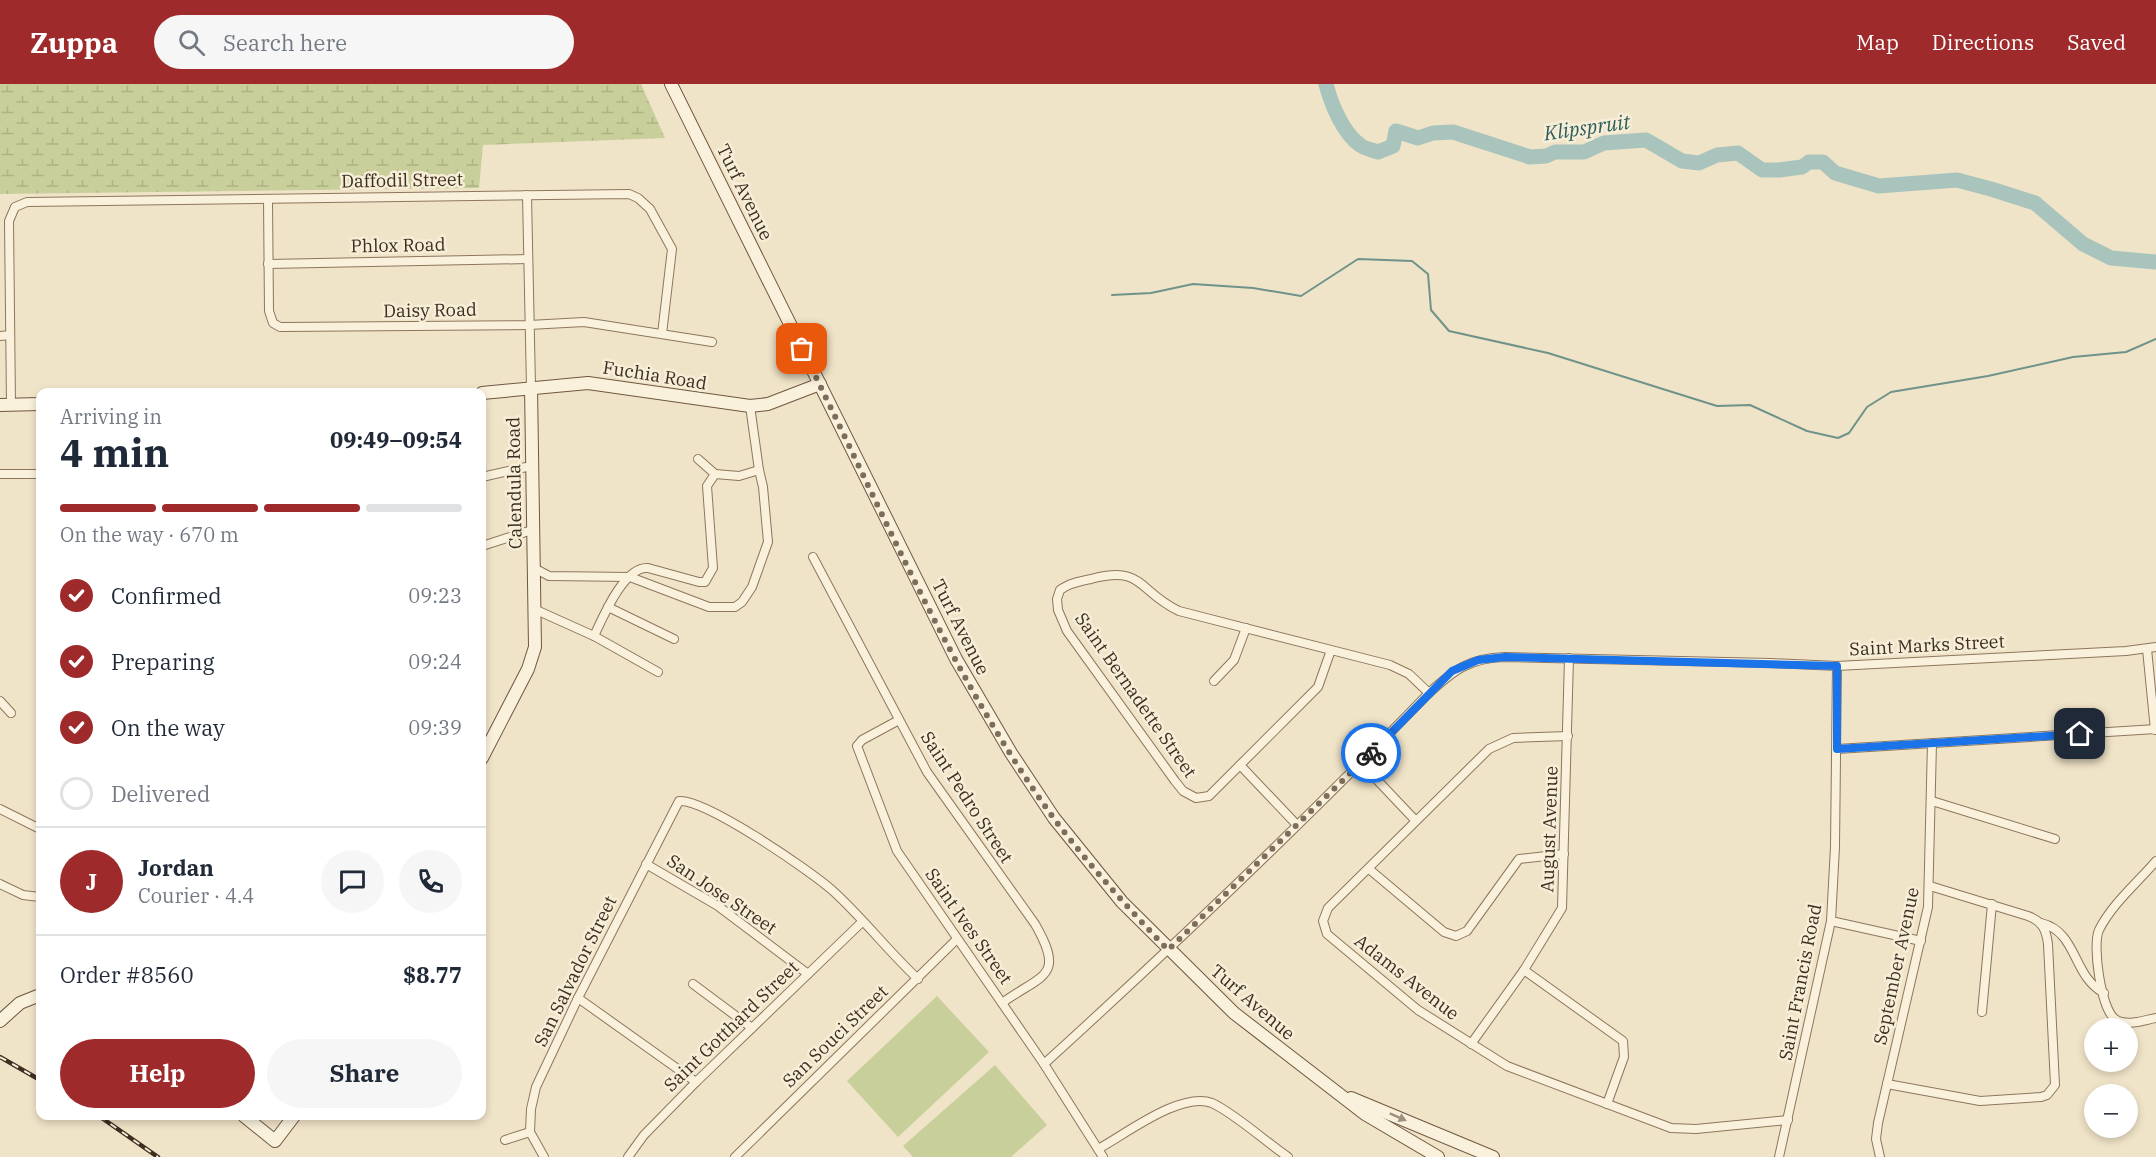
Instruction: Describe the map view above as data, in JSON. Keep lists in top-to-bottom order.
{
  "streets": {
    "main road": ["Turf Avenue", "Fuchia Road", "Calendula Road"],
    "street": [
      "Daffodil Street",
      "Phlox Road",
      "Daisy Road",
      "Saint Marks Street",
      "Saint Bernadette Street",
      "Saint Pedro Street",
      "August Avenue",
      "San Jose Street",
      "Saint Ives Street",
      "September Avenue",
      "San Salvador Street",
      "Adams Avenue",
      "Saint Francis Road",
      "Saint Gotthard Street",
      "San Souci Street"
    ]
  },
  "crossings": [
    ["Daffodil Street", "Daisy Road"],
    ["Daffodil Street", "Calendula Road"],
    ["Turf Avenue", "Fuchia Road"],
    ["Turf Avenue", "Saint Marks Street"],
    ["Phlox Road", "Daisy Road"],
    ["Phlox Road", "Calendula Road"],
    ["Daisy Road", "Calendula Road"],
    ["Fuchia Road", "Calendula Road"],
    ["Saint Marks Street", "Saint Bernadette Street"],
    ["Saint Marks Street", "August Avenue"],
    ["Saint Marks Street", "Saint Ives Street"],
    ["Saint Marks Street", "Saint Francis Road"],
    ["Saint Pedro Street", "Saint Ives Street"],
    ["August Avenue", "Adams Avenue"],
    ["San Jose Street", "San Salvador Street"],
    ["San Jose Street", "Saint Gotthard Street"],
    ["Saint Ives Street", "San Souci Street"],
    ["San Salvador Street", "Saint Gotthard Street"],
    ["Adams Avenue", "Saint Francis Road"]
  ],
  "water": ["Klipspruit"],
  "page": {
    "header": "Zuppa",
    "search": "Search here",
    "nav": ["Map", "Directions", "Saved"],
    "heading": ["4 min", "Arriving in", "09:49–09:54"],
    "panel": [
      "Jordan",
      "Courier · 4.4",
      "Order #8560",
      "$8.77"
    ],
    "bar": "On the way · 670 m",
    "list": [
      ["Confirmed", "09:23"],
      ["Preparing", "09:24"],
      ["On the way", "09:39"],
      "Delivered"
    ],
    "round": "J",
    "map_buttons": ["+", "−"],
    "buttons": ["Help", "Share"]
  }
}
